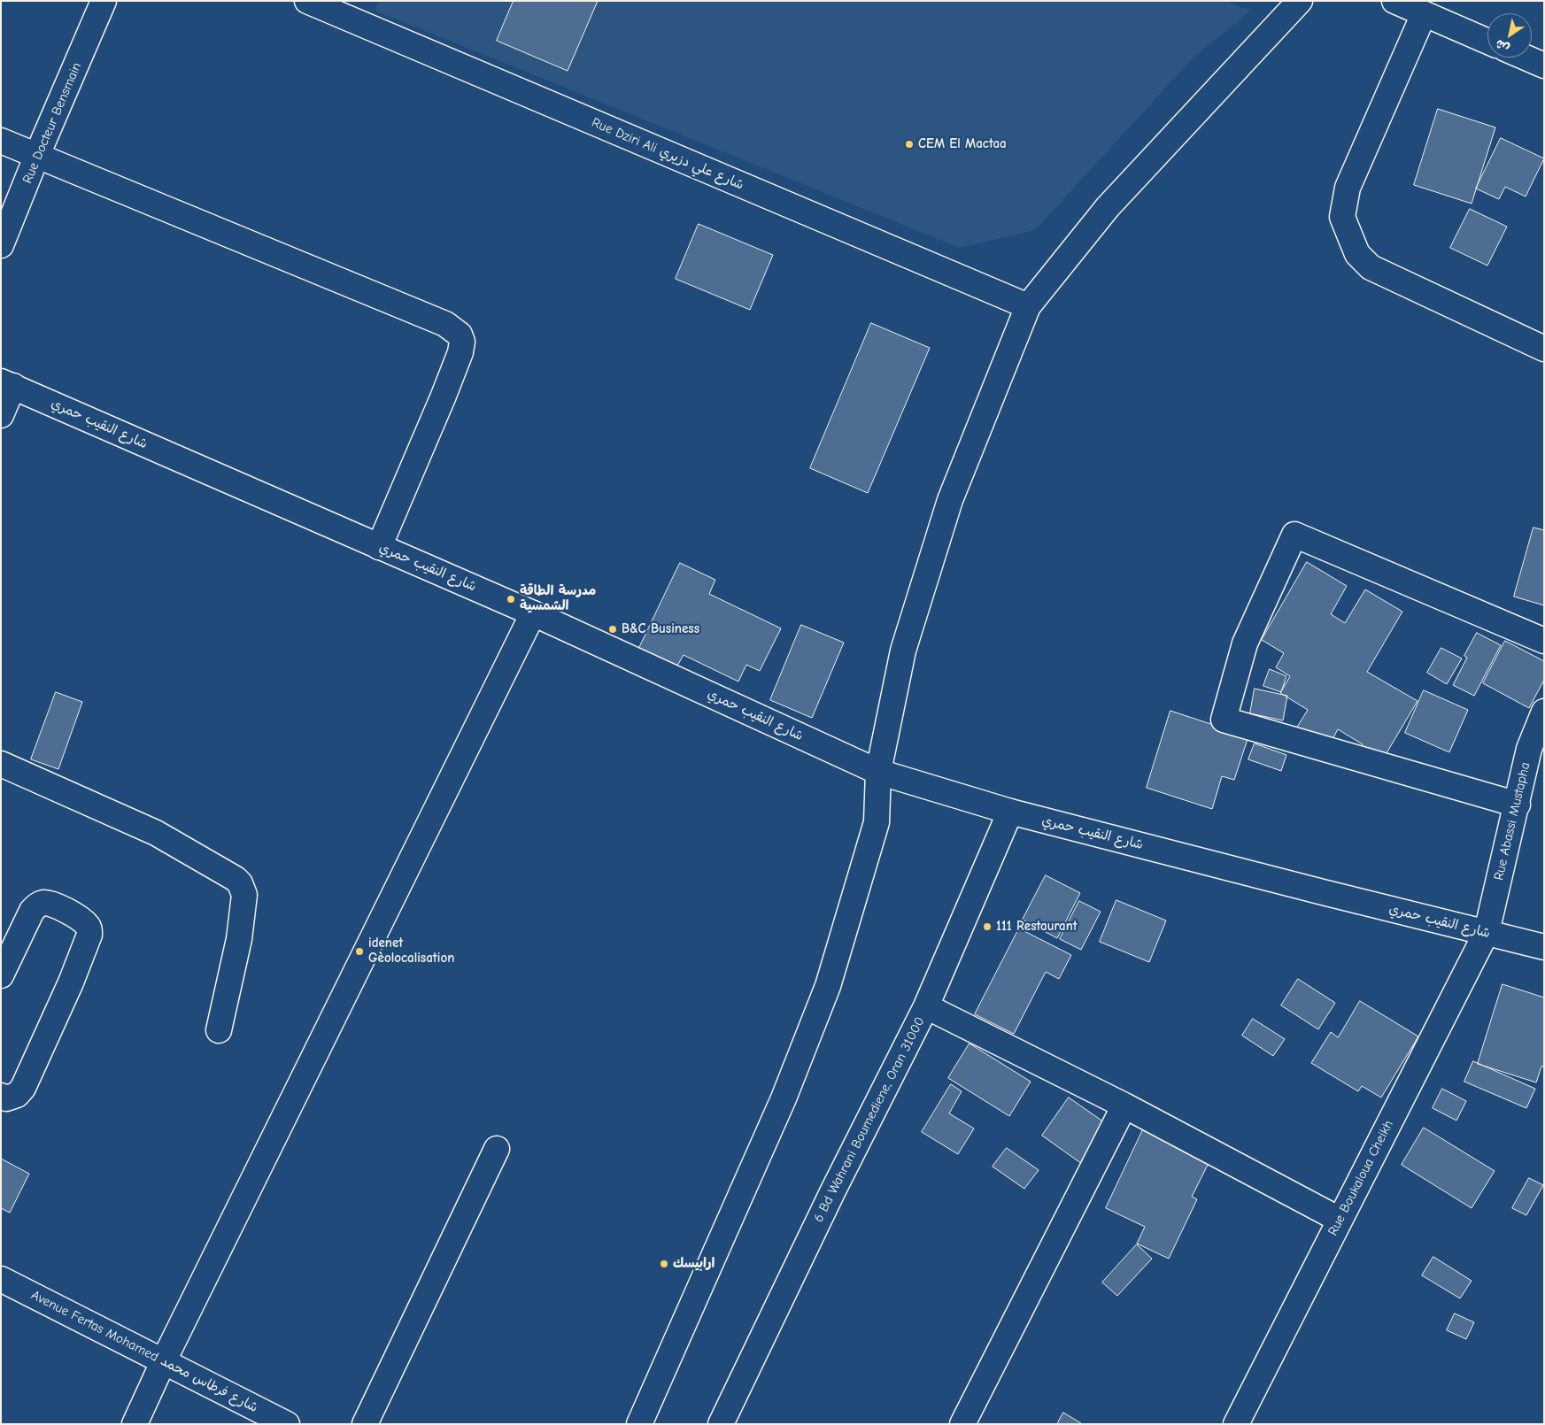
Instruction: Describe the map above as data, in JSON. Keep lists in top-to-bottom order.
{
  "streets": {
    "street": [
      "Rue Docteur Bensmain",
      "Rue Dziri Ali شارع علي دزيري",
      "شارع النقيب حمري",
      "Rue Abassi Mustapha",
      "6 Bd Wahrani Boumediene, Oran 31000",
      "Rue Boukaloua Cheikh",
      "Avenue Fertas Mohamed شارع فرطاس محمد"
    ]
  },
  "crossings": [
    ["شارع النقيب حمري", "Rue Abassi Mustapha"],
    ["شارع النقيب حمري", "6 Bd Wahrani Boumediene, Oran 31000"],
    ["شارع النقيب حمري", "Rue Boukaloua Cheikh"],
    ["Rue Abassi Mustapha", "Rue Boukaloua Cheikh"]
  ],
  "places": [
    "CEM El Mactaa",
    "مدرسة الطاقة الشمسية",
    "B&C Business",
    "111 Restaurant",
    "idenet Gèolocalisation",
    "ارابيسك"
  ],
  "north": "bottom left"
}
